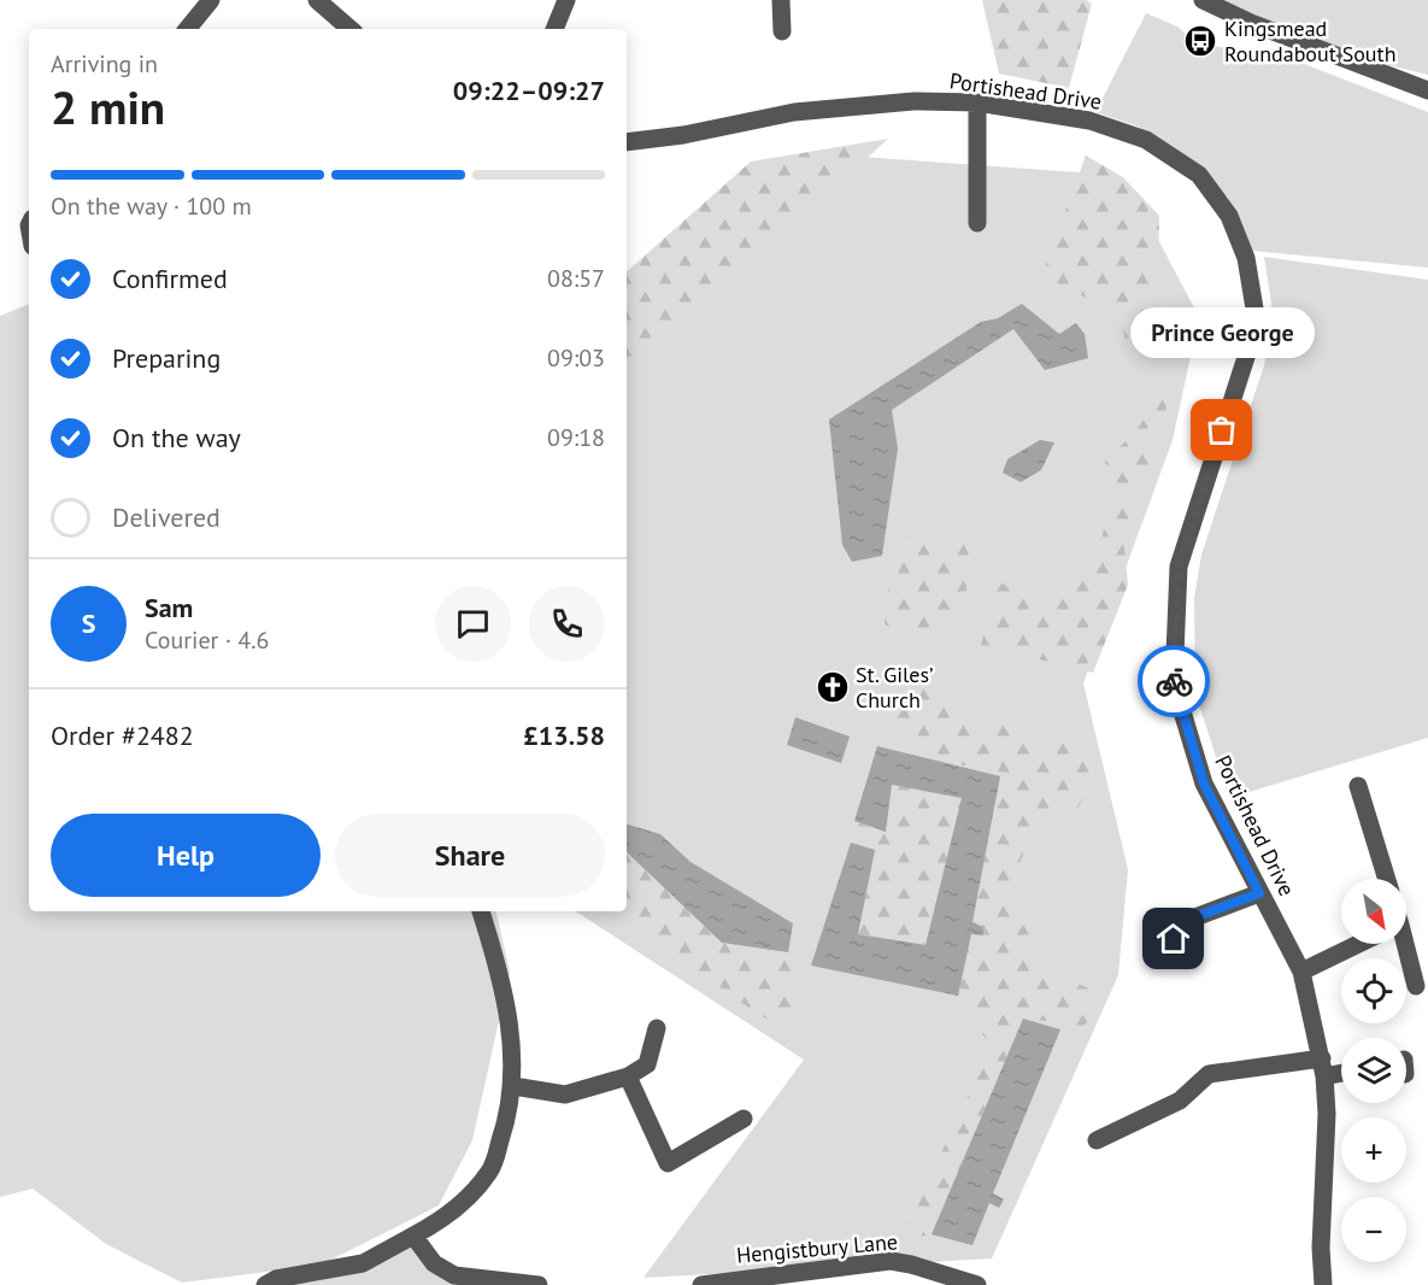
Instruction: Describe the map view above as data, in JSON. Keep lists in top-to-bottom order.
{
  "streets": {
    "street": ["Portishead Drive", "Hengistbury Lane"]
  },
  "places": {
    "bus stop": ["Kingsmead Roundabout South"],
    "other": ["Prince George"],
    "church": ["St. Giles’ Church"]
  },
  "north": "bottom right",
  "page": {
    "heading": ["2 min", "Arriving in", "09:22–09:27"],
    "panel": [
      "Sam",
      "Courier · 4.6",
      "Order #2482",
      "£13.58"
    ],
    "bar": "On the way · 100 m",
    "list": [
      ["Confirmed", "08:57"],
      ["Preparing", "09:03"],
      ["On the way", "09:18"],
      "Delivered"
    ],
    "bubble": "Prince George",
    "round": "S",
    "buttons": ["Help", "Share"],
    "map_buttons": ["+", "−"]
  }
}
